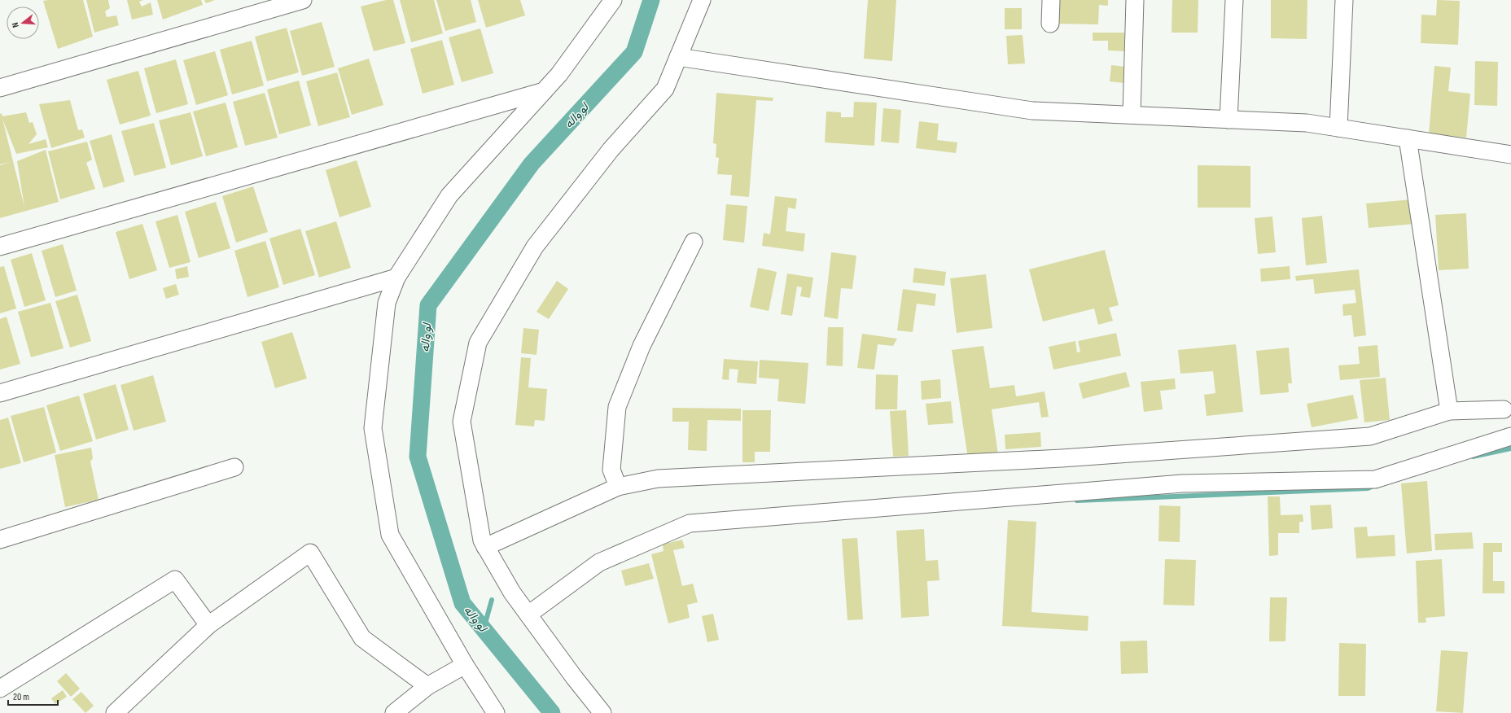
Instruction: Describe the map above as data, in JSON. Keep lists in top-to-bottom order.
{
  "water": ["لو واله"],
  "scale_bar": "20 m",
  "north": "left"
}
